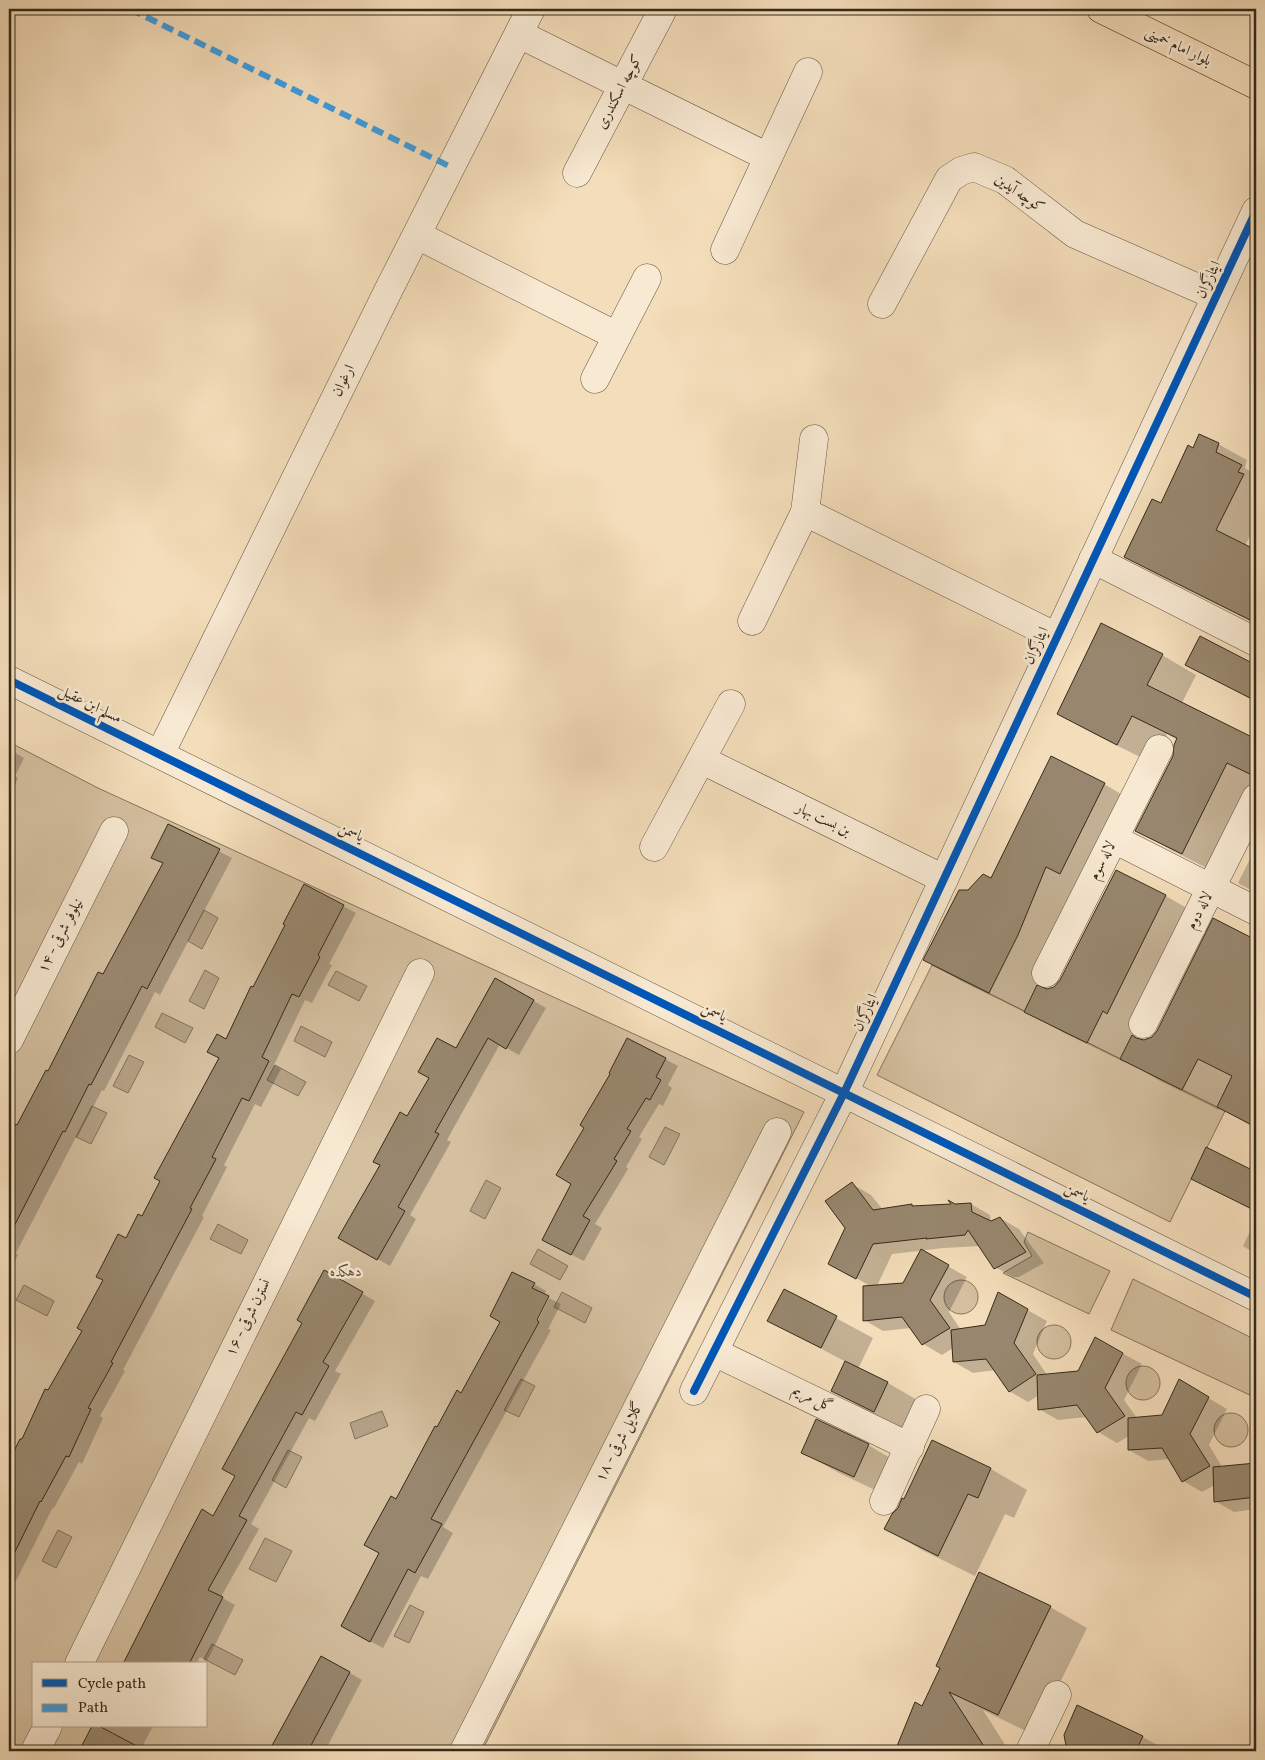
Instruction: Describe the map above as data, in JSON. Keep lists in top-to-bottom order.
{
  "streets": {
    "main road": ["بلوار امام خمینی"],
    "street": [
      "کوچه اسکندری",
      "کوچه آیدین",
      "ایثارگران",
      "ارغوان",
      "مسلم ابن عقیل",
      "بن بست بهار",
      "یاسمن",
      "لاله سوم",
      "لاله دوم",
      "نیلوفر شرقی - ۱۴",
      "نسترن شرقی - ۱۶",
      "گل مریم",
      "گلایل شرقی - ۱۸"
    ]
  },
  "crossings": [
    ["کوچه آیدین", "ایثارگران"],
    ["ایثارگران", "بن بست بهار"],
    ["ایثارگران", "یاسمن"],
    ["ایثارگران", "گل مریم"],
    ["ارغوان", "مسلم ابن عقیل"],
    ["ارغوان", "یاسمن"],
    ["مسلم ابن عقیل", "یاسمن"]
  ],
  "parks": ["دهکده"],
  "legend": ["Cycle path", "Path"]
}
